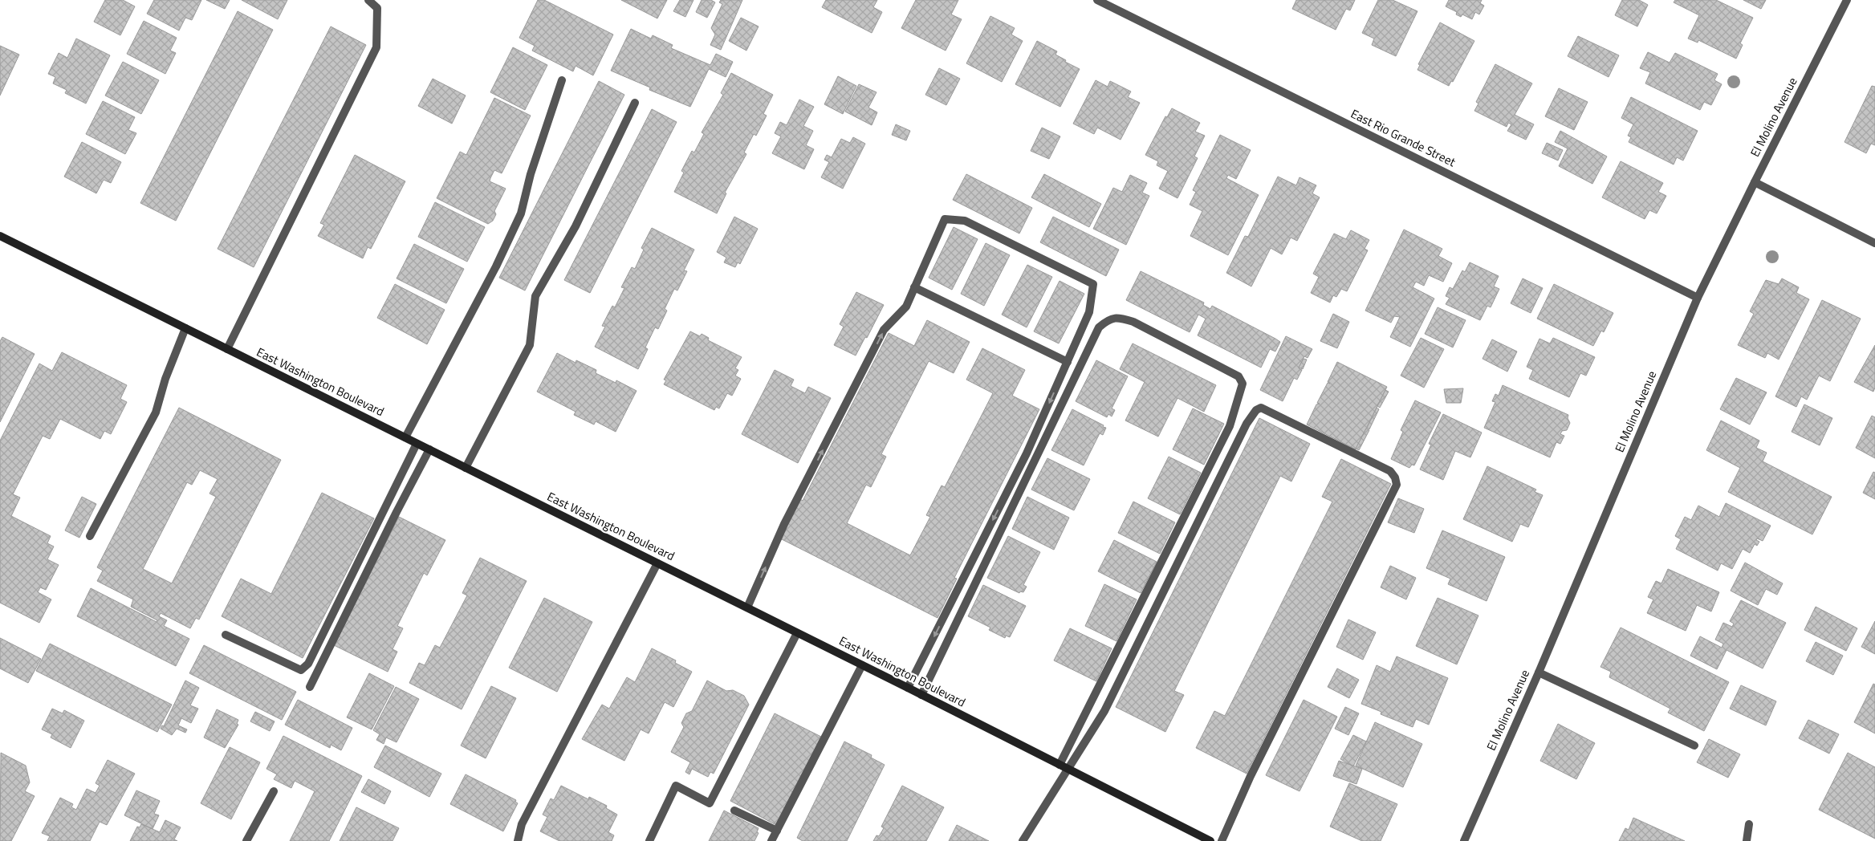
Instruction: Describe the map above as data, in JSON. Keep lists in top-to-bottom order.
{
  "streets": {
    "main road": ["East Washington Boulevard"],
    "street": ["El Molino Avenue", "East Rio Grande Street"]
  },
  "crossings": [
    ["El Molino Avenue", "East Rio Grande Street"]
  ]
}
